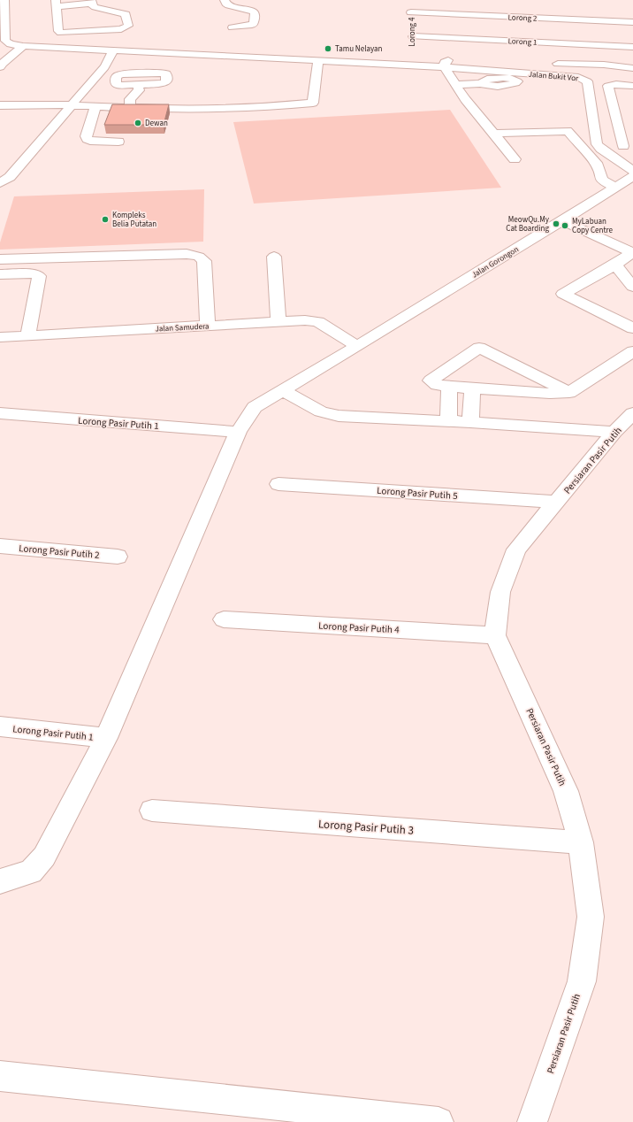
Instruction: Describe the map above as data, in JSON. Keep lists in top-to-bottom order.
{
  "streets": {
    "street": [
      "Lorong 2",
      "Lorong 4",
      "Lorong 1",
      "Jalan Bukit Vor",
      "Jalan Gorongon",
      "Jalan Samudera",
      "Lorong Pasir Putih 1",
      "Persiaran Pasir Putih",
      "Lorong Pasir Putih 5",
      "Lorong Pasir Putih 2",
      "Lorong Pasir Putih 4",
      "Lorong Pasir Putih 3"
    ]
  },
  "crossings": [
    ["Lorong 2", "Lorong 4"],
    ["Lorong 4", "Lorong 1"],
    ["Jalan Gorongon", "Jalan Samudera"],
    ["Jalan Gorongon", "Lorong Pasir Putih 1"],
    ["Persiaran Pasir Putih", "Lorong Pasir Putih 5"],
    ["Persiaran Pasir Putih", "Lorong Pasir Putih 4"],
    ["Persiaran Pasir Putih", "Lorong Pasir Putih 3"]
  ],
  "places": [
    "Tamu Nelayan",
    "Dewan",
    "Kompleks Belia Putatan",
    "MeowQu.My Cat Boarding",
    "MyLabuan Copy Centre"
  ]
}
